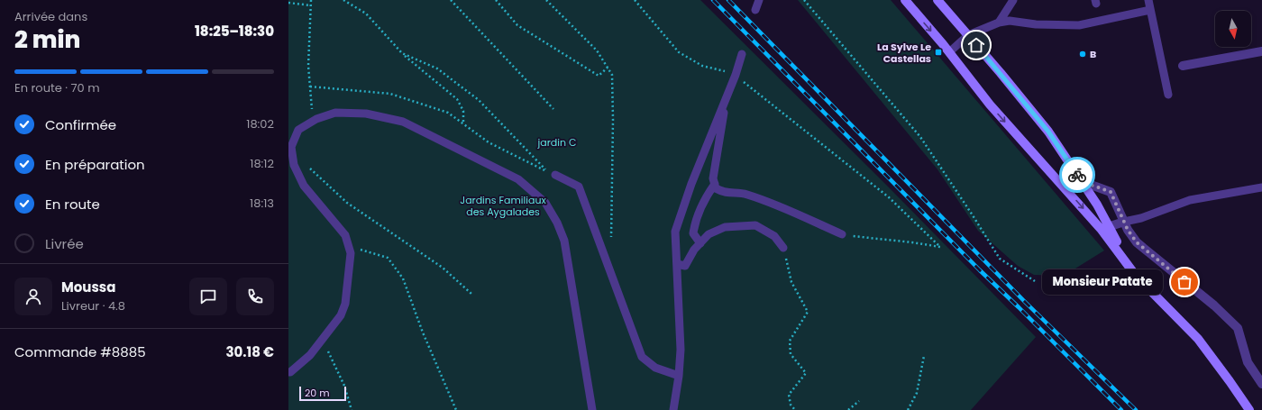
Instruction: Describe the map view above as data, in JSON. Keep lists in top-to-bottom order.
{
  "parks": ["jardin C", "Jardins Familiaux des Aygalades"],
  "places": {
    "transit": ["La Sylve Le Castellas"],
    "other": ["B", "Monsieur Patate"]
  },
  "scale_bar": "20 m",
  "north": "bottom",
  "page": {
    "heading": ["2 min", "Arrivée dans", "18:25–18:30"],
    "panel": [
      "Moussa",
      "Livreur · 4.8",
      "Commande #8885",
      "30.18 €"
    ],
    "bar": "En route · 70 m",
    "list": [
      ["Confirmée", "18:02"],
      ["En préparation", "18:12"],
      ["En route", "18:13"],
      "Livrée"
    ],
    "bubble": "Monsieur Patate",
    "scale": "20 m"
  }
}
